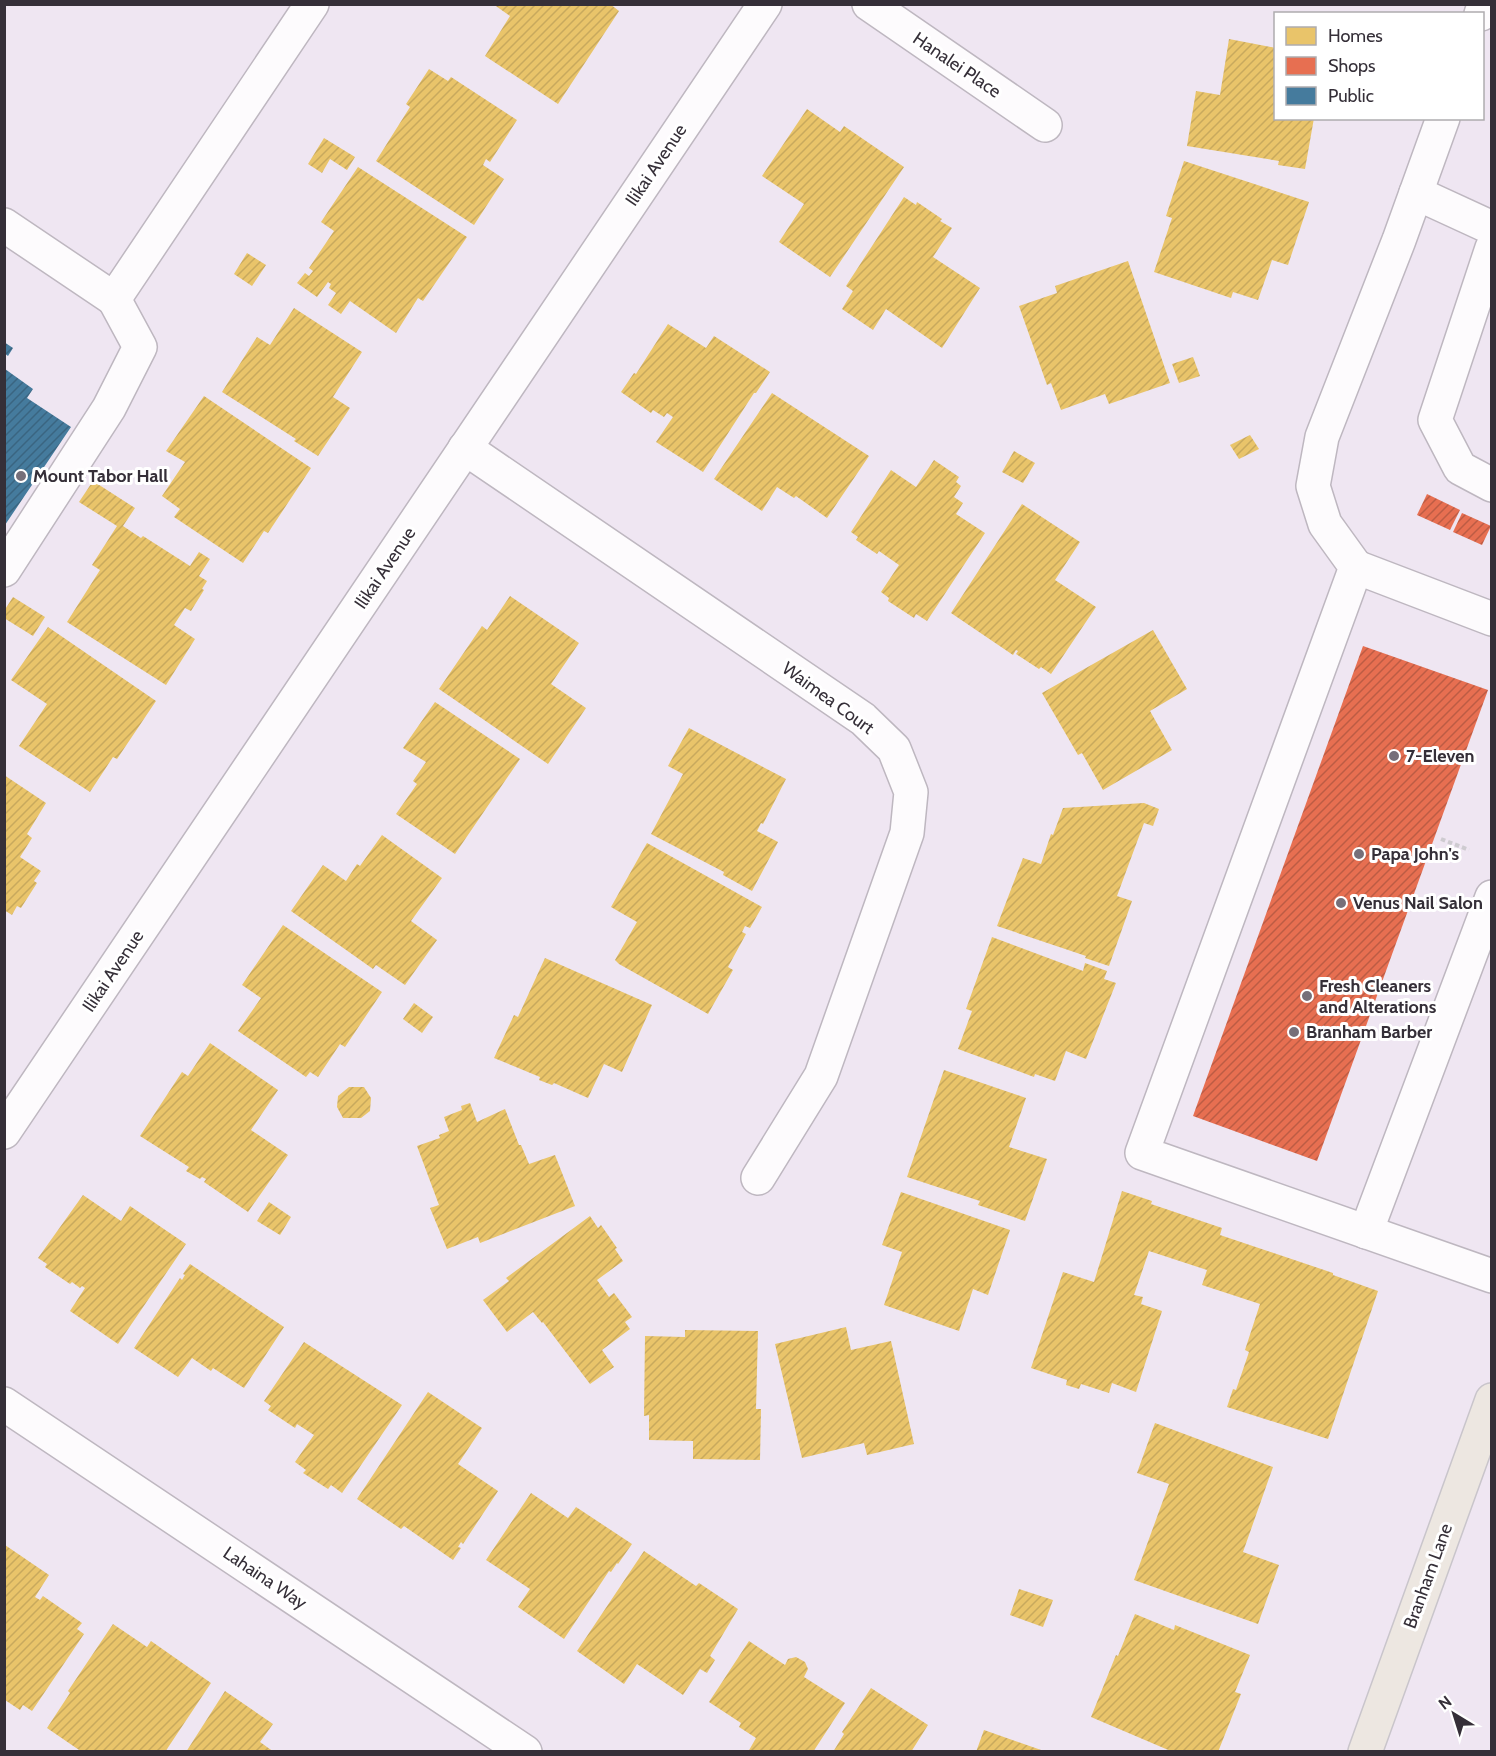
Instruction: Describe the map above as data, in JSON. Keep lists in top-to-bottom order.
{
  "streets": {
    "main road": ["Branham Lane"],
    "street": [
      "Hanalei Place",
      "Ilikai Avenue",
      "Waimea Court",
      "Lahaina Way"
    ]
  },
  "crossings": [
    ["Ilikai Avenue", "Waimea Court"]
  ],
  "places": [
    "Mount Tabor Hall",
    "7-Eleven",
    "Papa John's",
    "Venus Nail Salon",
    "Fresh Cleaners and Alterations",
    "Branham Barber"
  ],
  "legend": ["Homes", "Shops", "Public"],
  "north": "top left"
}
